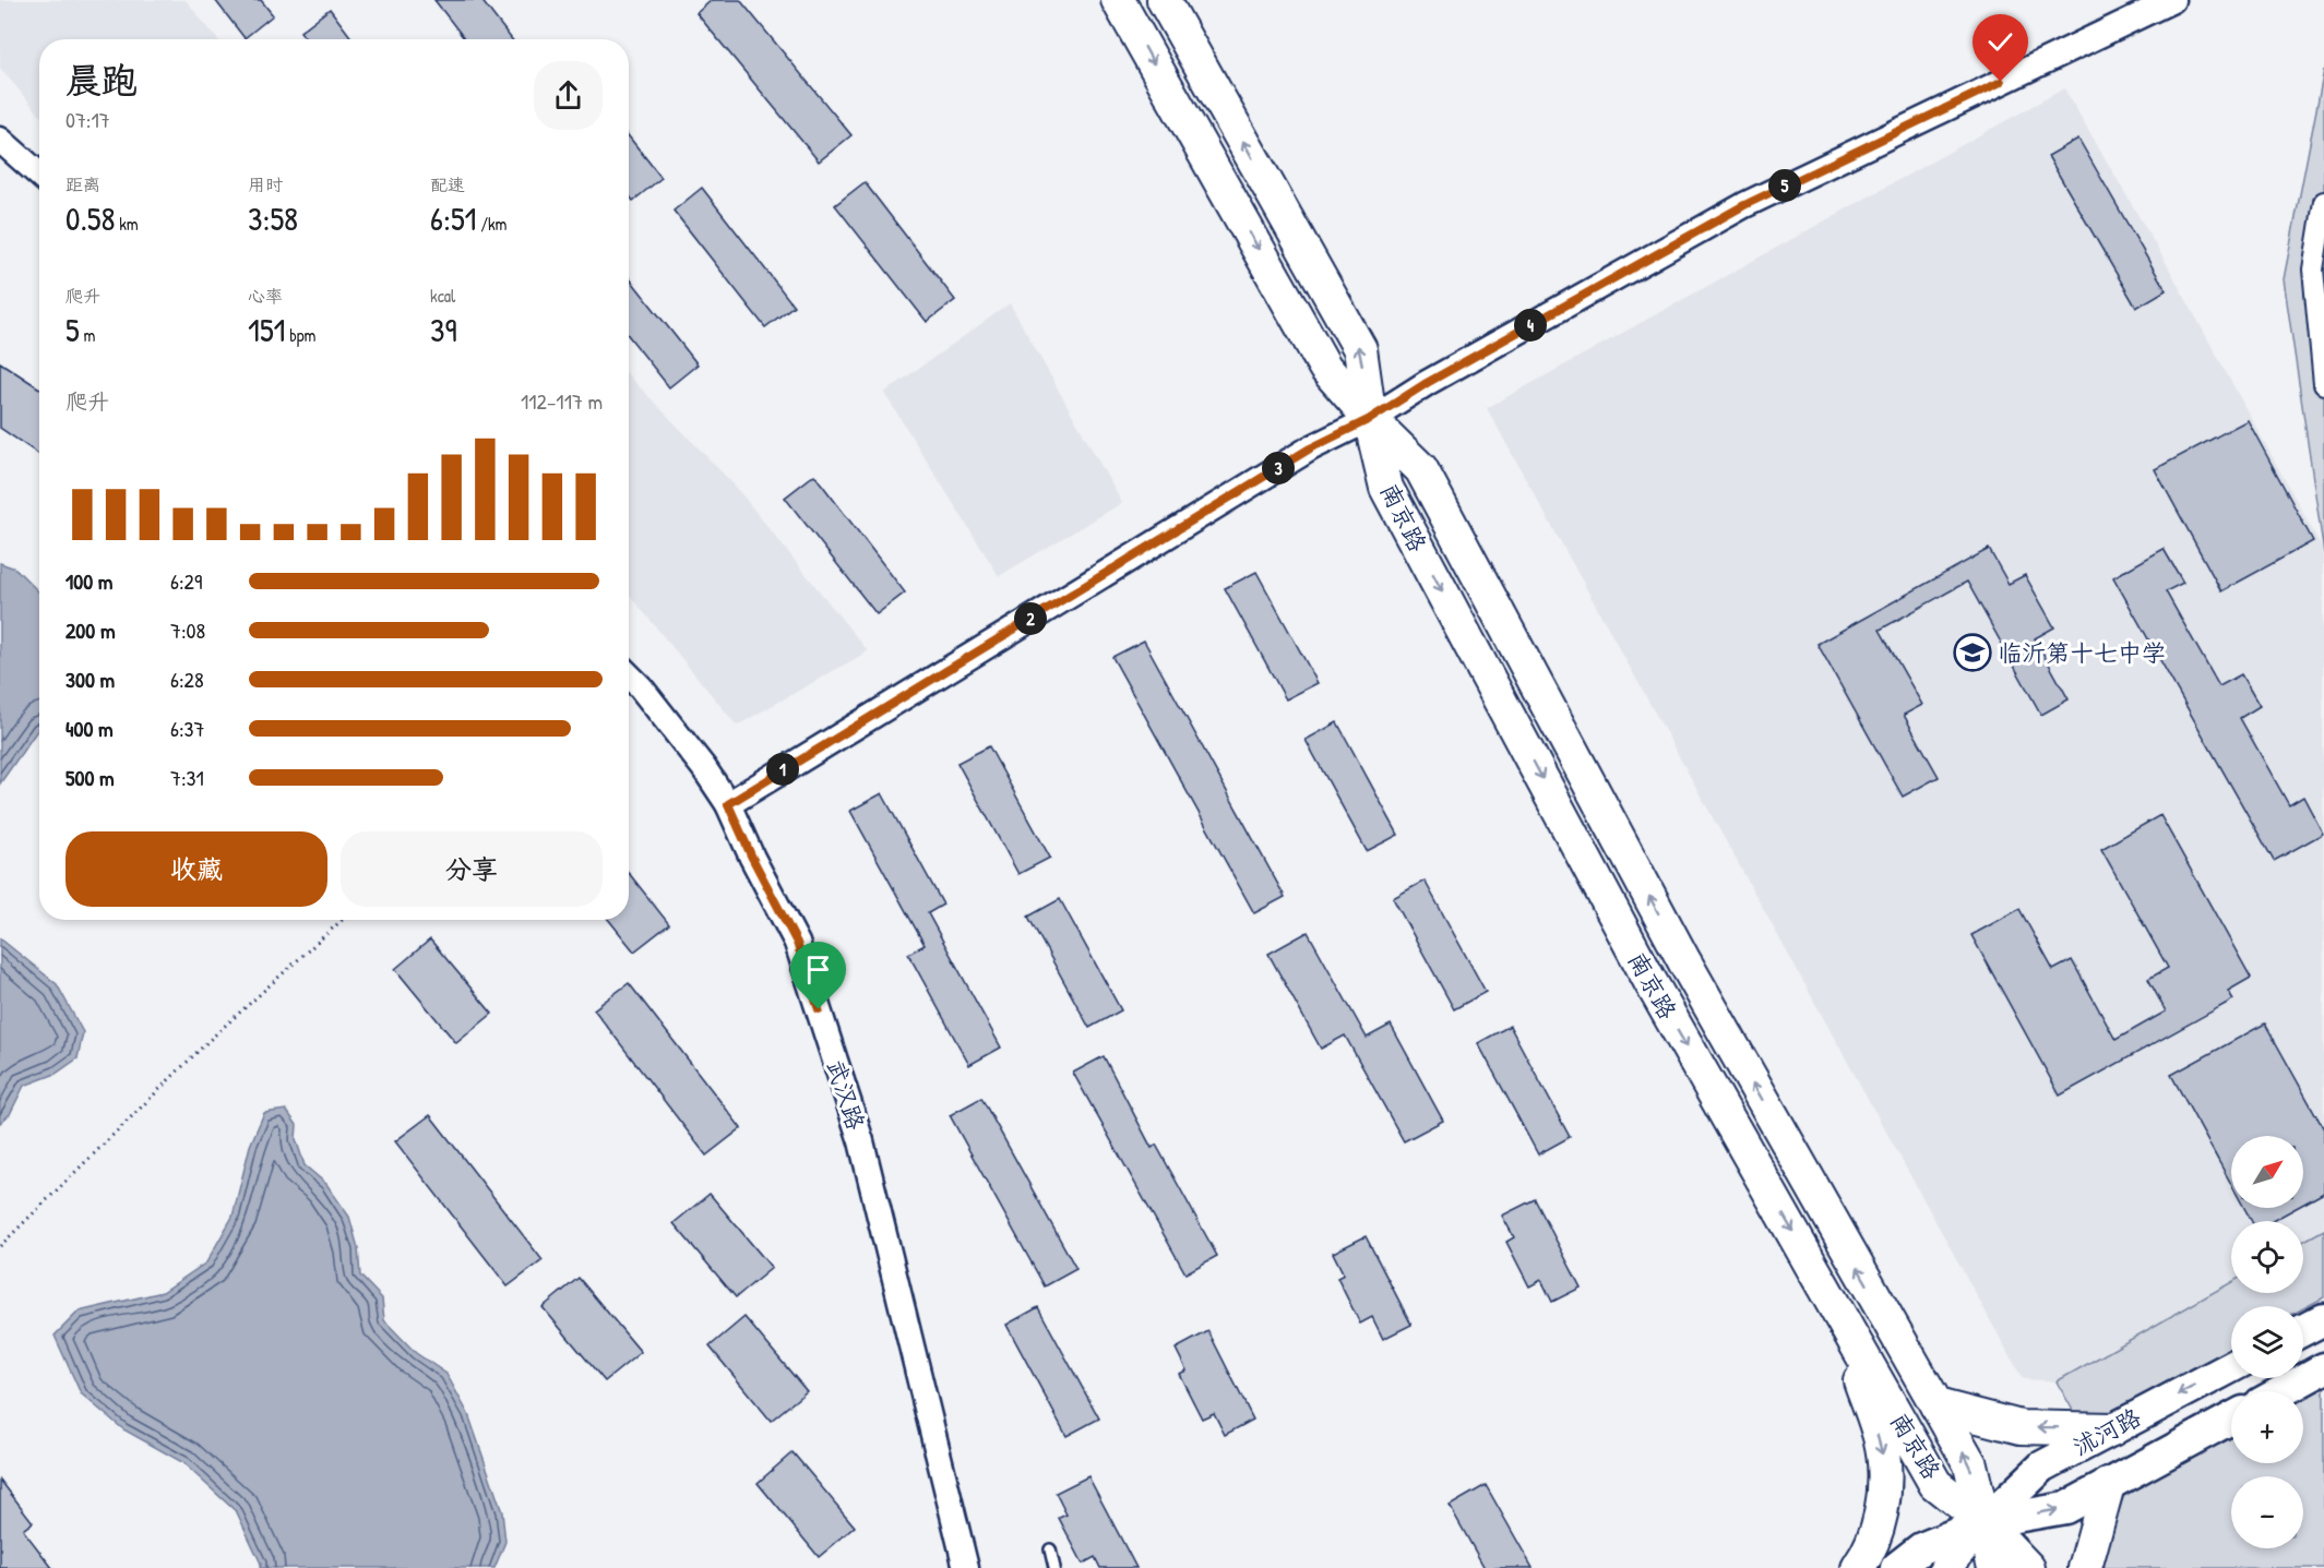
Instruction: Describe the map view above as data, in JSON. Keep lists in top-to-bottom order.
{
  "streets": {
    "highway": ["南京路"],
    "main road": ["沭河路"],
    "street": ["武汉路"]
  },
  "crossings": [
    ["南京路", "沭河路"]
  ],
  "places": {
    "school or university": ["临沂第十七中学"]
  },
  "north": "top right",
  "page": {
    "heading": ["晨跑", "07:17"],
    "stats": [
      ["距离", "0.58 km"],
      ["用时", "3:58"],
      ["配速", "6:51 /km"],
      ["爬升", "5 m"],
      ["心率", "151 bpm"],
      ["kcal", "39"]
    ],
    "pins": [
      "5",
      "4",
      "3",
      "2",
      "1"
    ],
    "chart": ["爬升", "112–117 m"],
    "list": [
      {
        "name": "100 m",
        "note": "6:29"
      },
      {
        "name": "200 m",
        "note": "7:08"
      },
      {
        "name": "300 m",
        "note": "6:28"
      },
      {
        "name": "400 m",
        "note": "6:37"
      },
      {
        "name": "500 m",
        "note": "7:31"
      }
    ],
    "buttons": ["收藏", "分享"],
    "map_buttons": ["+", "−"]
  }
}
